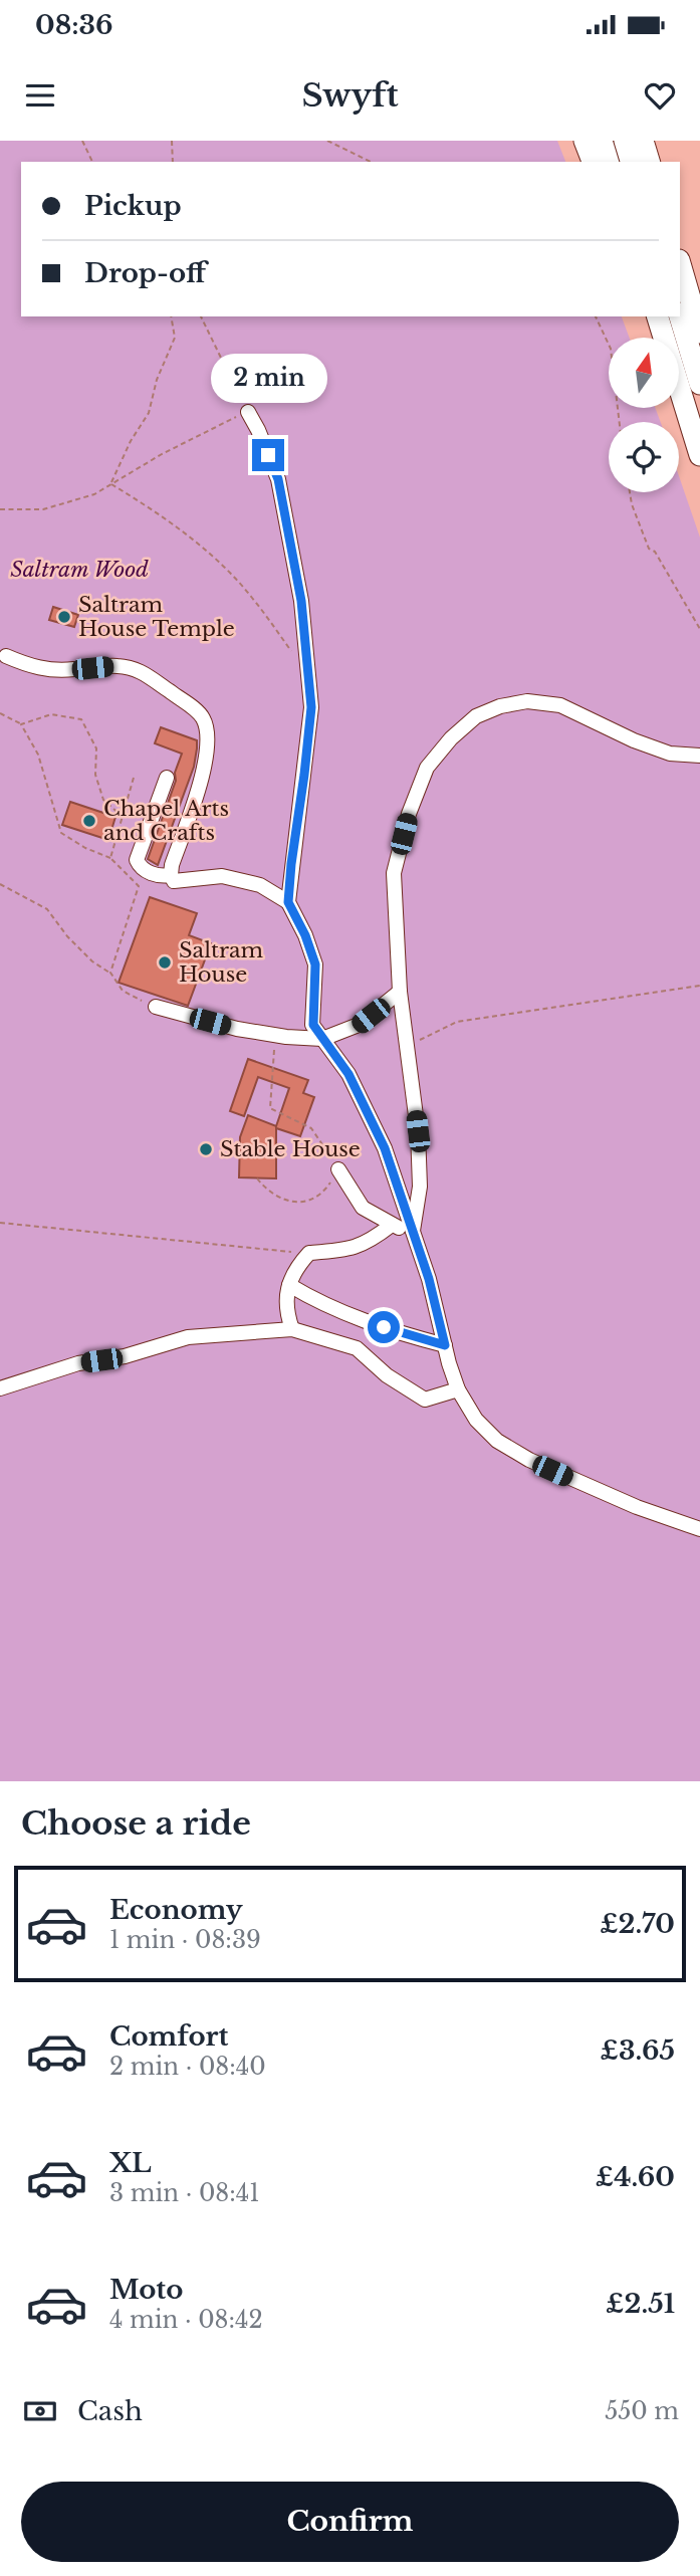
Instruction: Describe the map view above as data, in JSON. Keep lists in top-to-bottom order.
{
  "parks": ["Saltram Wood"],
  "places": [
    "Saltram House Temple",
    "Chapel Arts and Crafts",
    "Saltram House",
    "Stable House"
  ],
  "north": "top",
  "page": {
    "status": "08:36",
    "header": "Swyft",
    "banner": ["Pickup", "Drop-off"],
    "bubble": "2 min",
    "heading": "Choose a ride",
    "list": [
      {
        "name": "Economy",
        "note": "1 min · 08:39",
        "value": "£2.70"
      },
      {
        "name": "Comfort",
        "note": "2 min · 08:40",
        "value": "£3.65"
      },
      {
        "name": "XL",
        "note": "3 min · 08:41",
        "value": "£4.60"
      },
      {
        "name": "Moto",
        "note": "4 min · 08:42",
        "value": "£2.51"
      }
    ],
    "pay": ["Cash", "550 m"],
    "buttons": "Confirm"
  }
}
